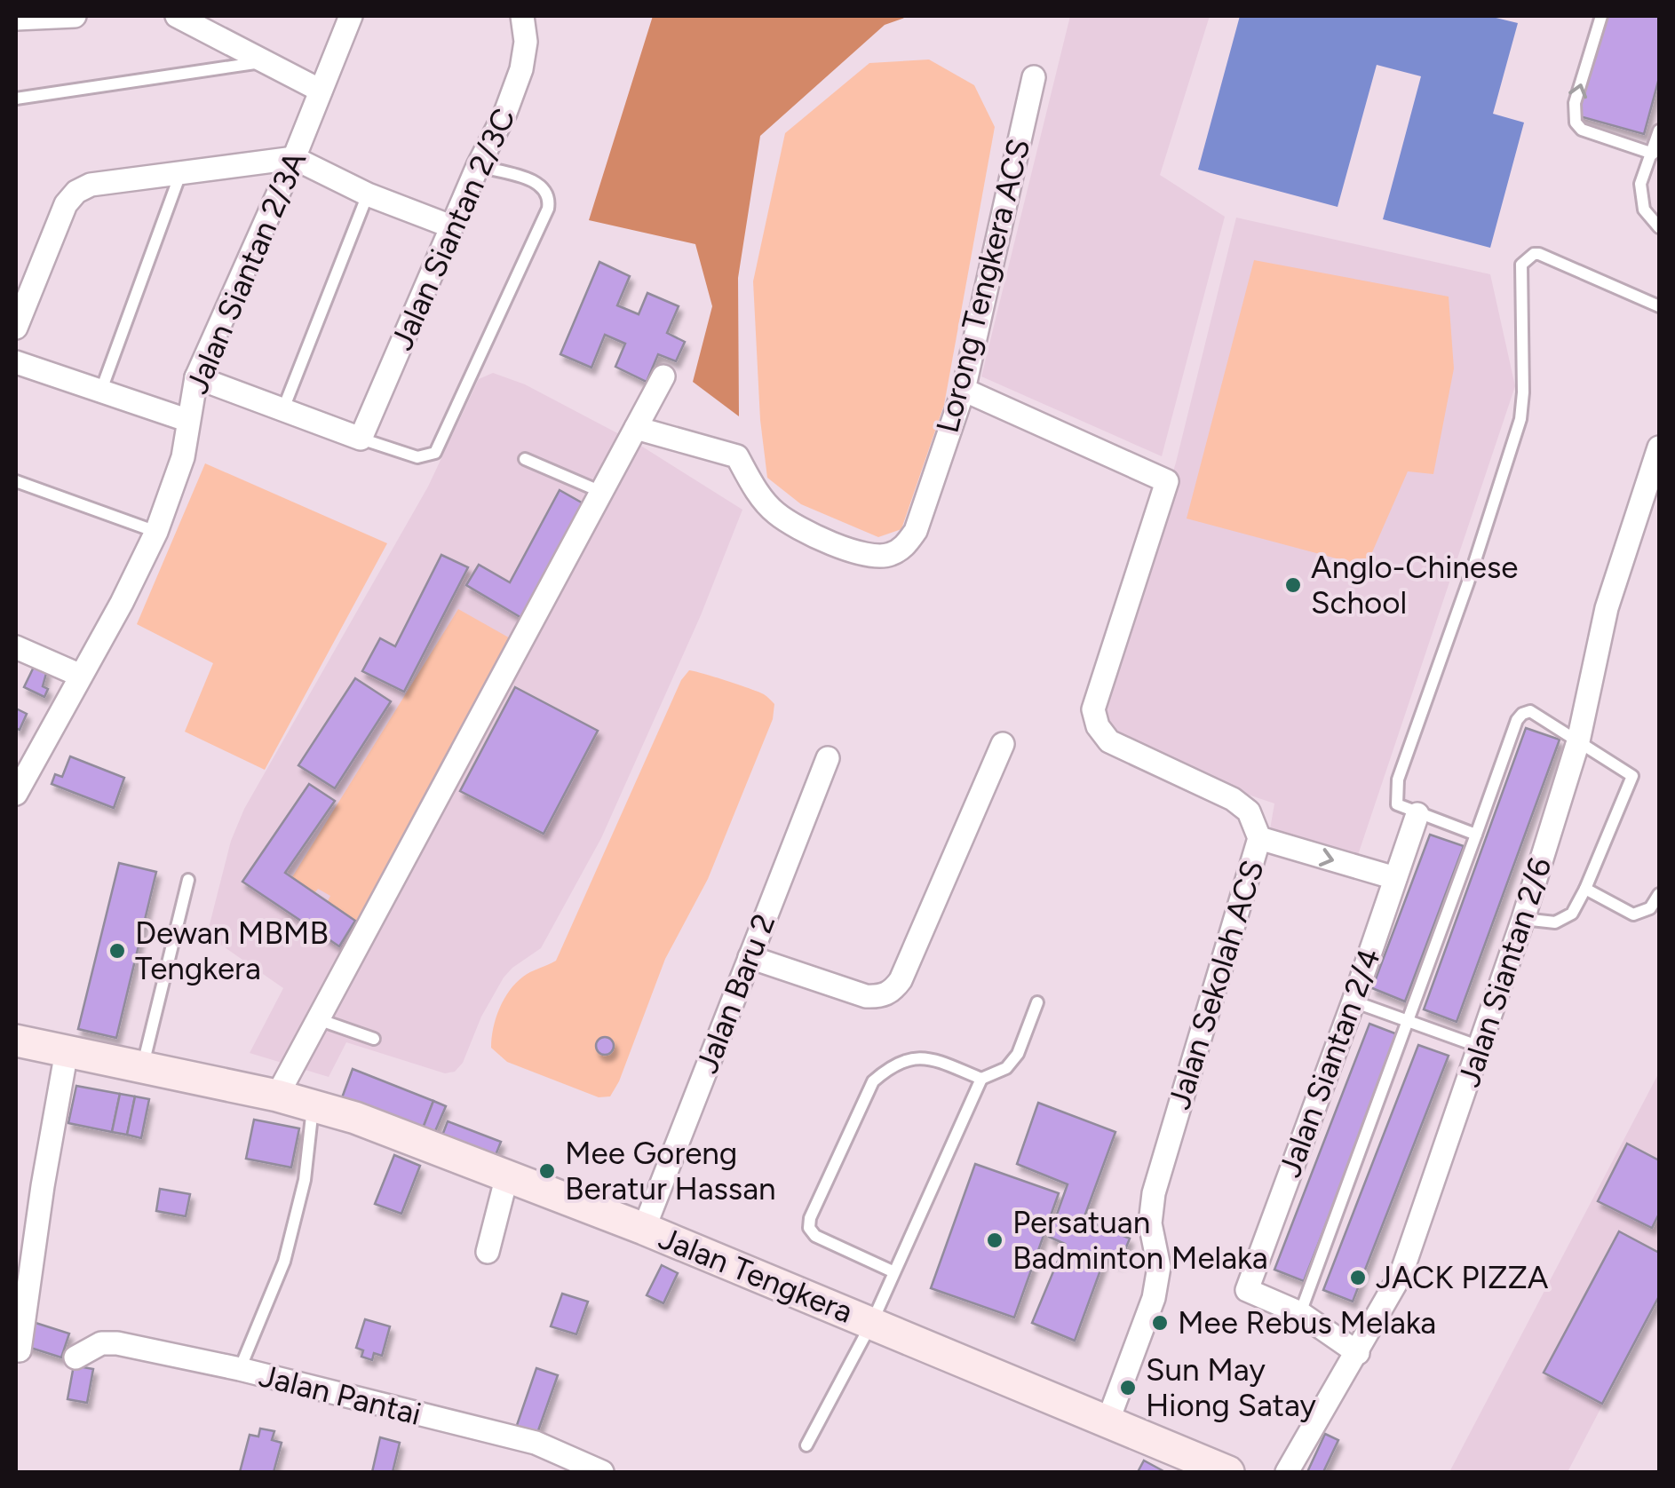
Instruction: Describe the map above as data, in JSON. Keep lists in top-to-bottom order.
{
  "streets": {
    "main road": ["Jalan Tengkera"],
    "street": [
      "Jalan Siantan 2/3C",
      "Jalan Siantan 2/3A",
      "Lorong Tengkera ACS",
      "Jalan Siantan 2/6",
      "Jalan Sekolah ACS",
      "Jalan Baru 2",
      "Jalan Siantan 2/4",
      "Jalan Pantai"
    ]
  },
  "crossings": [
    ["Lorong Tengkera ACS", "Jalan Sekolah ACS"],
    ["Jalan Siantan 2/6", "Jalan Siantan 2/4"],
    ["Jalan Sekolah ACS", "Jalan Tengkera"],
    ["Jalan Baru 2", "Jalan Tengkera"]
  ],
  "places": [
    "Anglo-Chinese School",
    "Dewan MBMB Tengkera",
    "Mee Goreng Beratur Hassan",
    "Persatuan Badminton Melaka",
    "JACK PIZZA",
    "Mee Rebus Melaka",
    "Sun May Hiong Satay"
  ]
}
